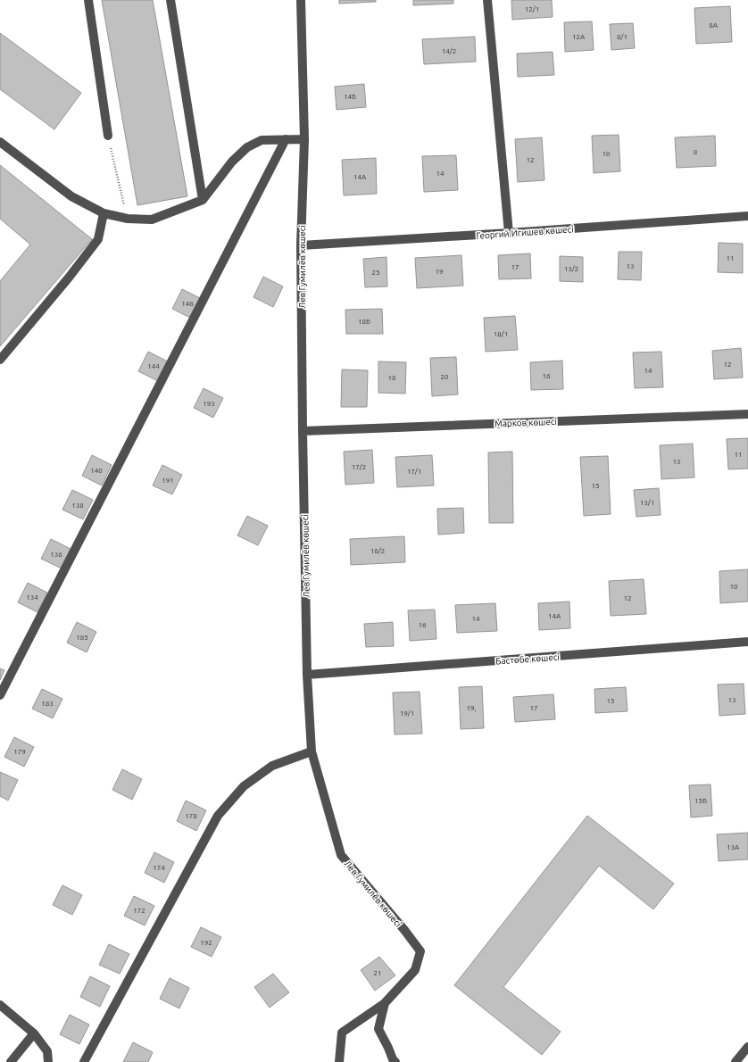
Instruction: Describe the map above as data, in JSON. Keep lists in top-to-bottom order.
{
  "streets": {
    "street": [
      "Георгий Игишев көшесі",
      "Лев Гумилёв көшесі",
      "Марков көшесі",
      "Бастөбе көшесі"
    ]
  },
  "crossings": [
    ["Георгий Игишев көшесі", "Лев Гумилёв көшесі"],
    ["Лев Гумилёв көшесі", "Марков көшесі"],
    ["Лев Гумилёв көшесі", "Бастөбе көшесі"]
  ],
  "house_numbers": [
    "12/1",
    "8А",
    "12А",
    "8/1",
    "14/2",
    "14Б",
    "8",
    "10",
    "12",
    "14",
    "14А",
    "11",
    "13",
    "17",
    "13/2",
    "19",
    "25",
    "146",
    "18Б",
    "18/1",
    "12",
    "144",
    "14",
    "16",
    "20",
    "18",
    "193",
    "11",
    "13",
    "17/2",
    "140",
    "17/1",
    "191",
    "15",
    "13/1",
    "138",
    "16/2",
    "136",
    "10",
    "134",
    "12",
    "14А",
    "14",
    "16",
    "185",
    "13",
    "15",
    "183",
    "19,",
    "17",
    "19/1",
    "179",
    "15Б",
    "178",
    "13А",
    "174",
    "172",
    "192",
    "21"
  ]
}
